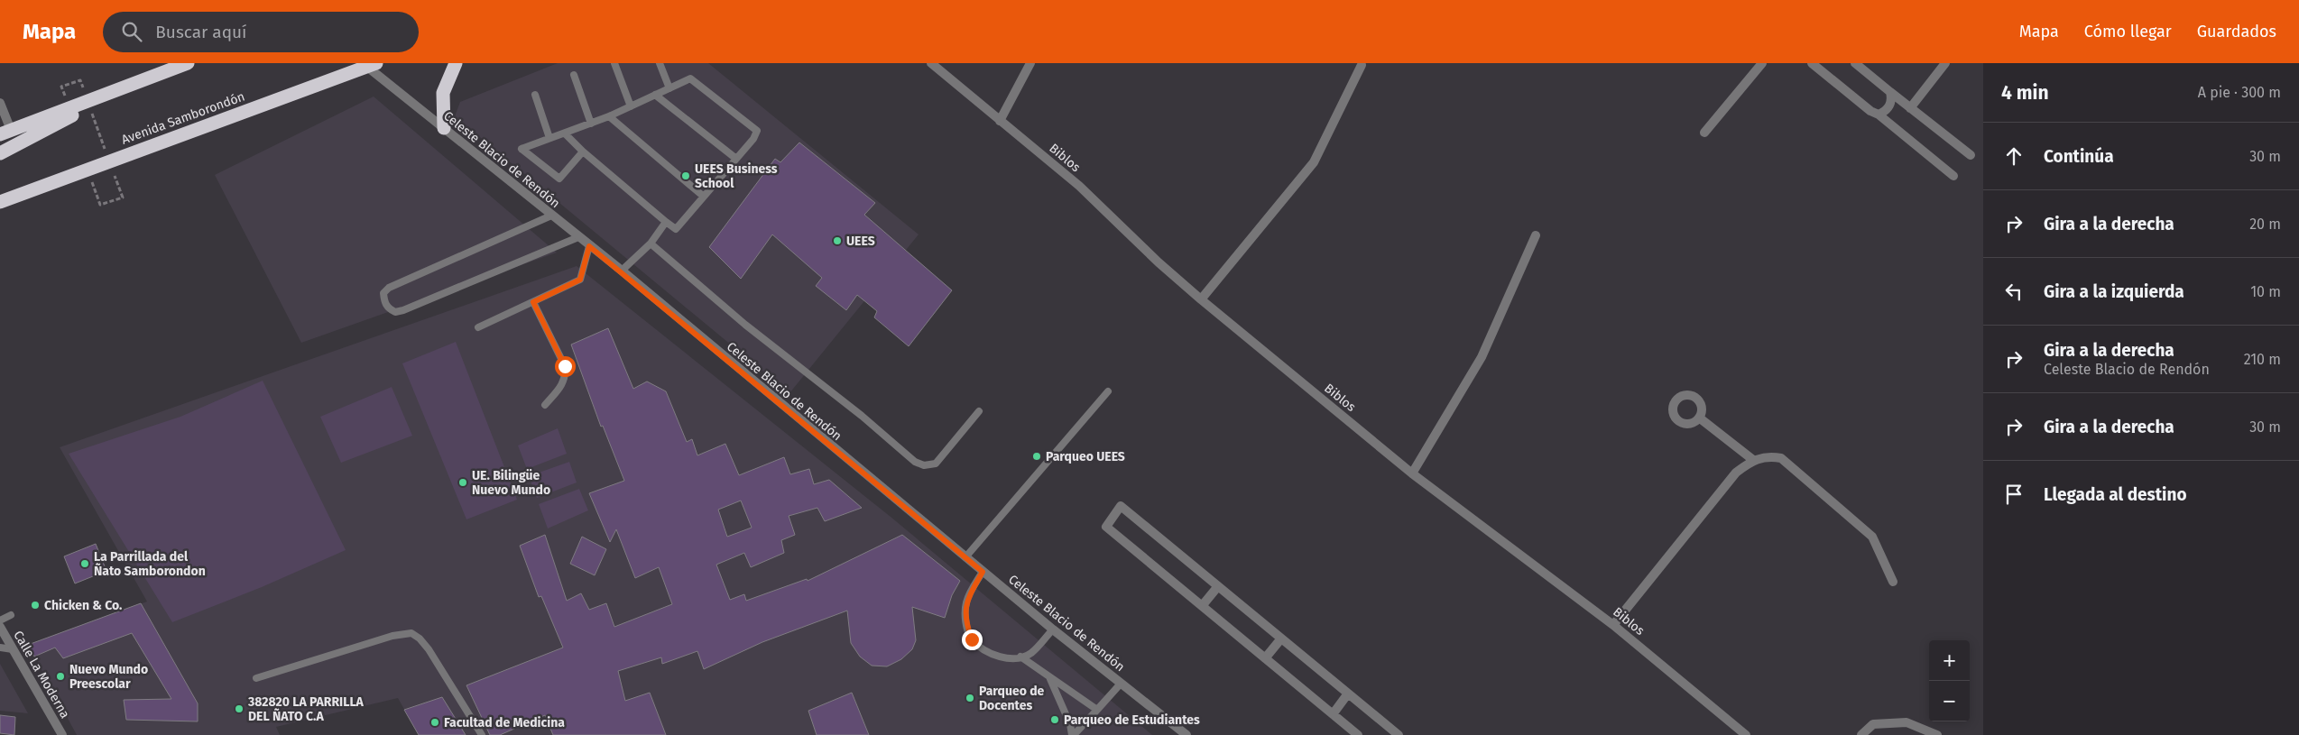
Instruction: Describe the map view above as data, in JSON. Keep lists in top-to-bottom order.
{
  "streets": {
    "highway": ["Avenida Samborondón"],
    "street": ["Biblos", "Celeste Blacio de Rendón", "Calle La Moderna"]
  },
  "crossings": [
    ["Avenida Samborondón", "Celeste Blacio de Rendón"]
  ],
  "places": [
    "UEES Business School",
    "UEES",
    "Parqueo UEES",
    "UE. Bilingüe Nuevo Mundo",
    "La Parrillada del Ñato Samborondon",
    "Chicken & Co.",
    "Nuevo Mundo Preescolar",
    "Parqueo de Docentes",
    "382820 LA PARRILLA DEL ÑATO C.A",
    "Parqueo de Estudiantes",
    "Facultad de Medicina"
  ],
  "page": {
    "header": "Mapa",
    "search": "Buscar aquí",
    "nav": ["Mapa", "Cómo llegar", "Guardados"],
    "heading": ["4 min", "A pie · 300 m"],
    "list": [
      ["Continúa", "30 m"],
      ["Gira a la derecha", "20 m"],
      ["Gira a la izquierda", "10 m"],
      ["Gira a la derecha", "Celeste Blacio de Rendón", "210 m"],
      ["Gira a la derecha", "30 m"],
      "Llegada al destino"
    ],
    "map_buttons": ["+", "−"]
  }
}
